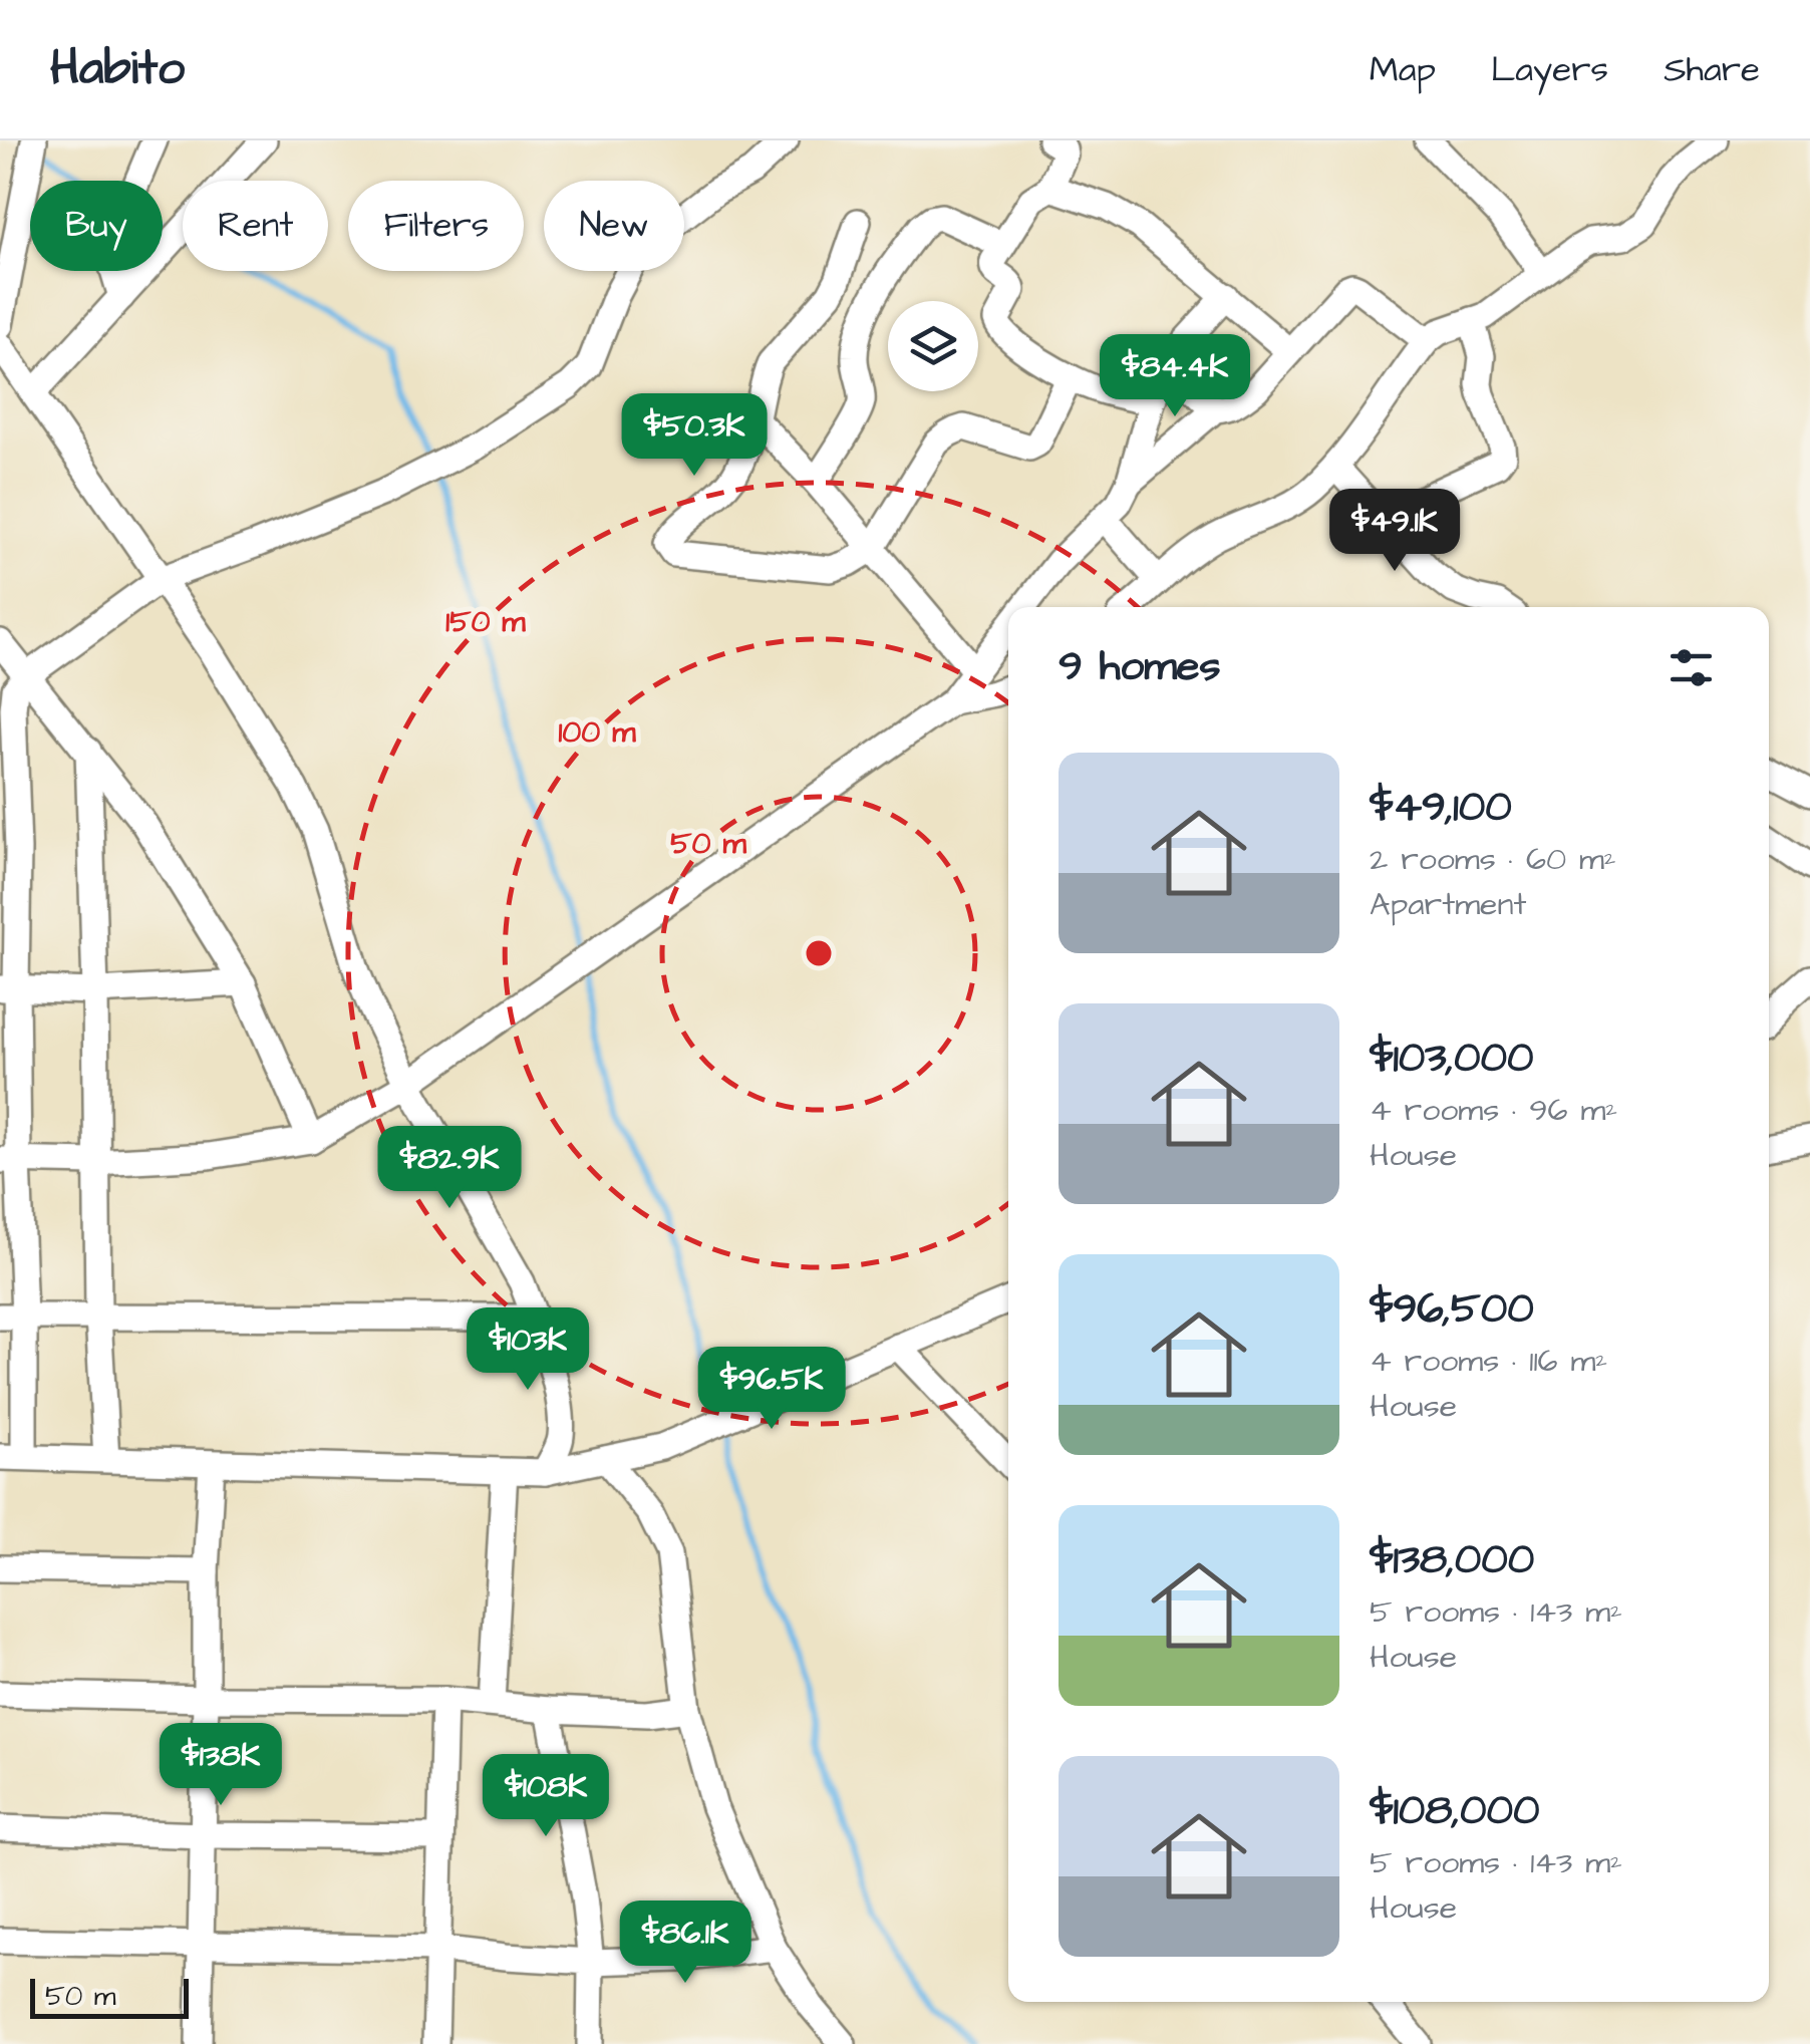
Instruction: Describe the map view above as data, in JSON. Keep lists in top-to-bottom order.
{
  "scale_bar": "50 m",
  "page": {
    "header": "Habito",
    "nav": ["Map", "Layers", "Share"],
    "chip": [
      "Buy",
      "Rent",
      "Filters",
      "New"
    ],
    "price": [
      "$84.4K",
      "$50.3K",
      "$49.1K",
      "$82.9K",
      "$103K",
      "$96.5K",
      "$138K",
      "$108K",
      "$86.1K"
    ],
    "heading": "9 homes",
    "list": [
      {
        "name": "$49,100",
        "note": "2 rooms · 60 m² · Apartment"
      },
      {
        "name": "$103,000",
        "note": "4 rooms · 96 m² · House"
      },
      {
        "name": "$96,500",
        "note": "4 rooms · 116 m² · House"
      },
      {
        "name": "$138,000",
        "note": "5 rooms · 143 m² · House"
      },
      {
        "name": "$108,000",
        "note": "5 rooms · 143 m² · House"
      }
    ],
    "scale": "50 m"
  },
  "rings": ["150 m", "100 m", "50 m"]
}
